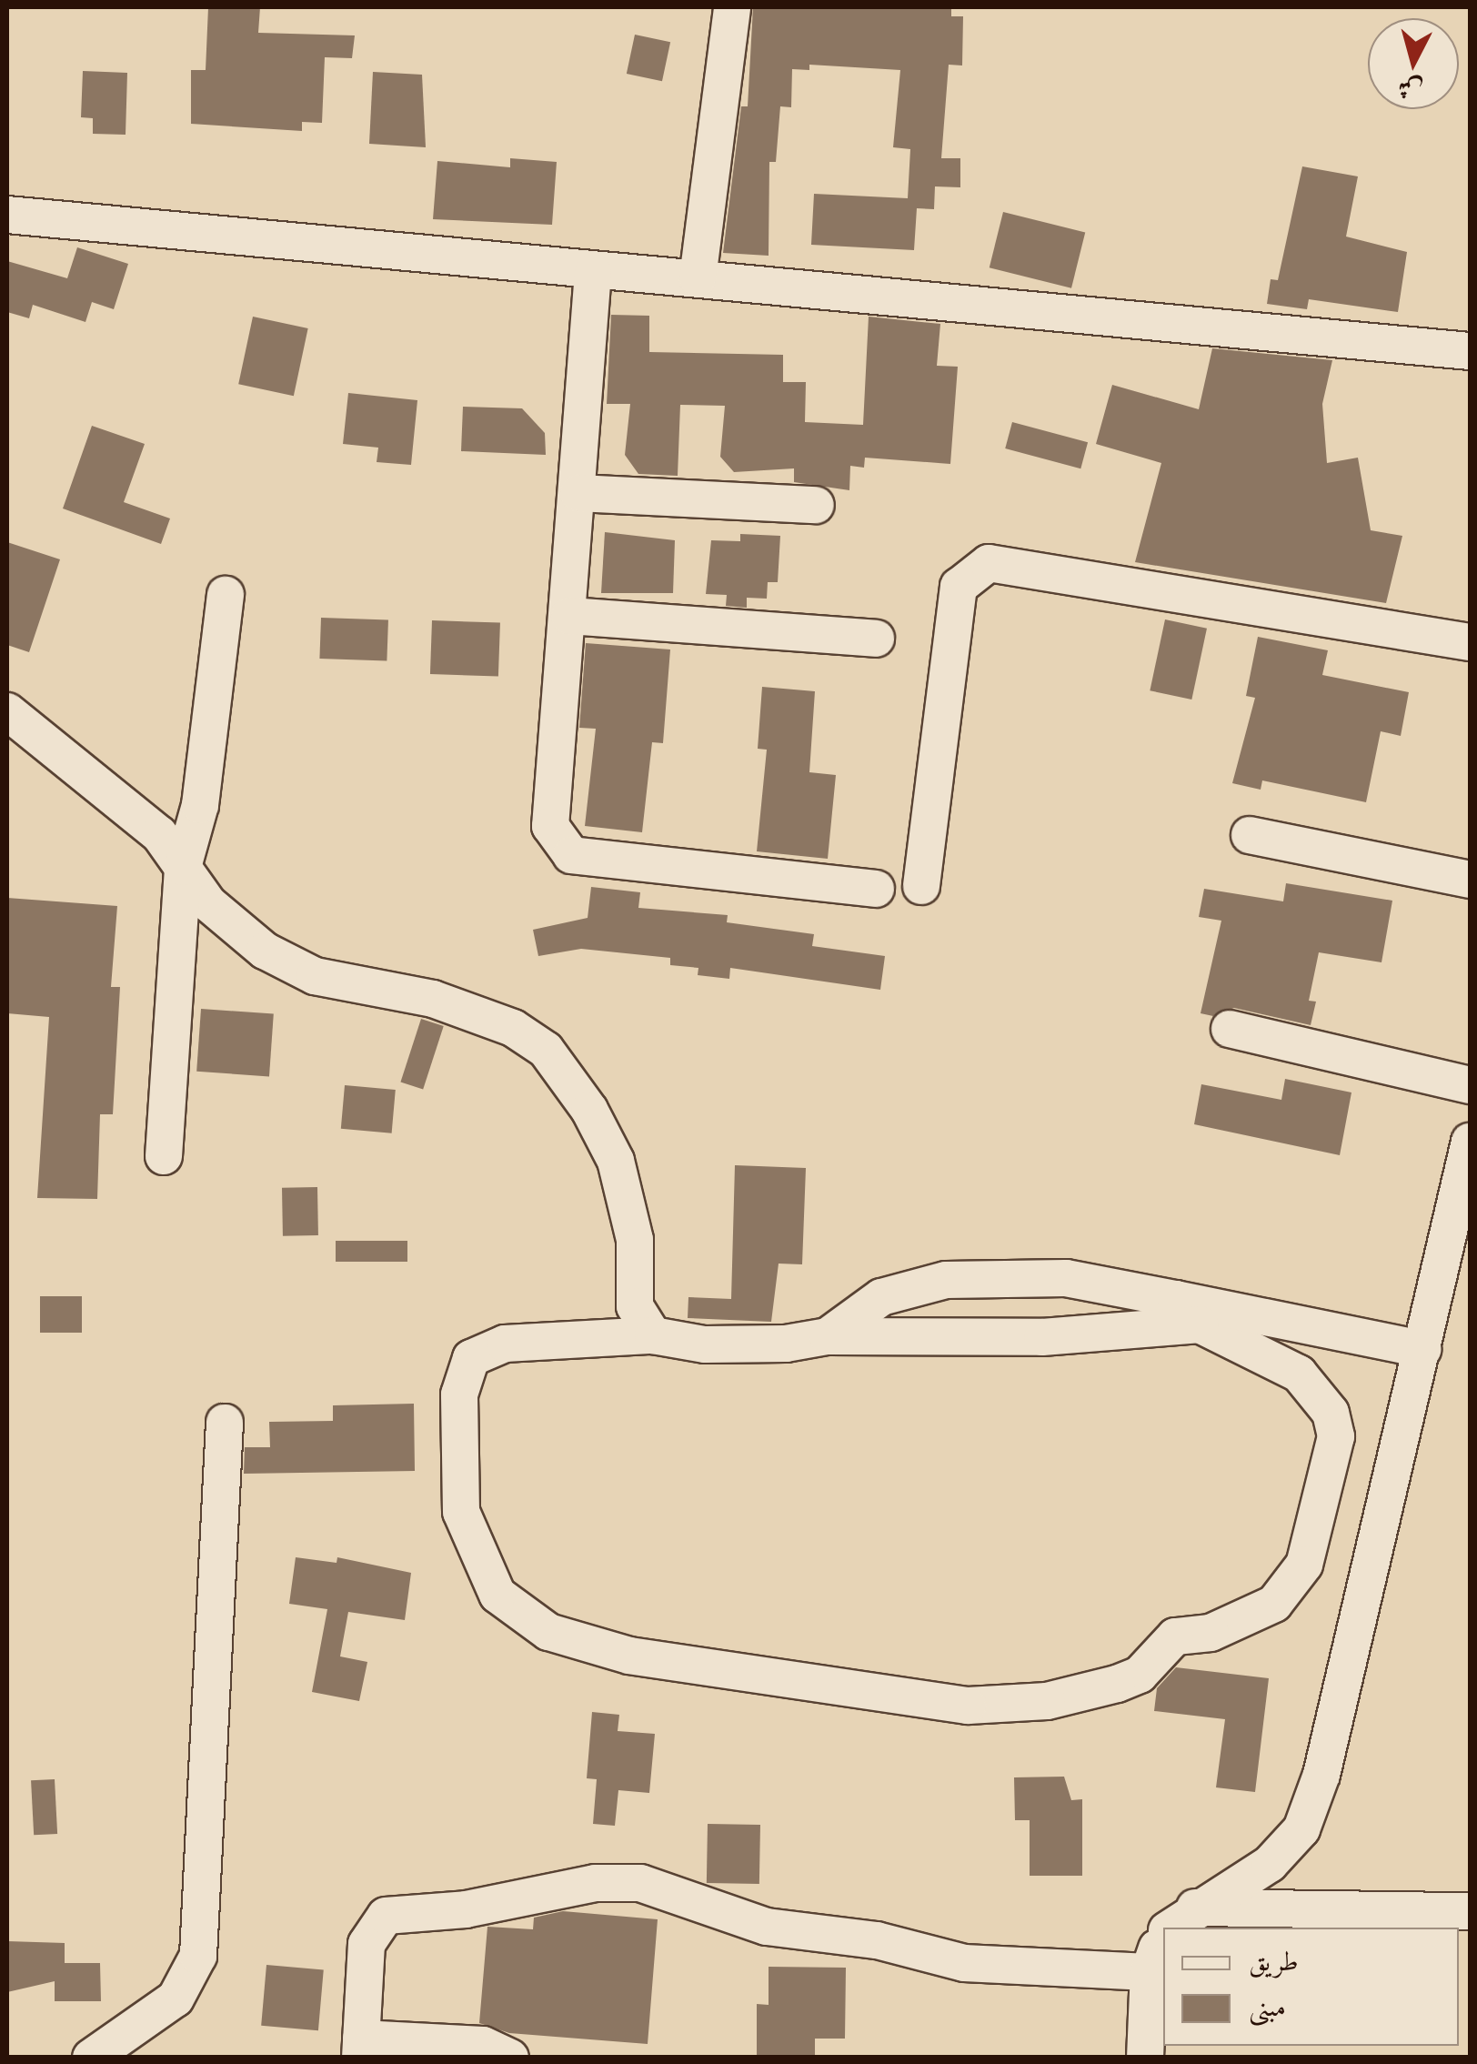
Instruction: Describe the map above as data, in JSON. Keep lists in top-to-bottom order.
{
  "legend": ["طريق", "مبنى"],
  "north": "bottom"
}
